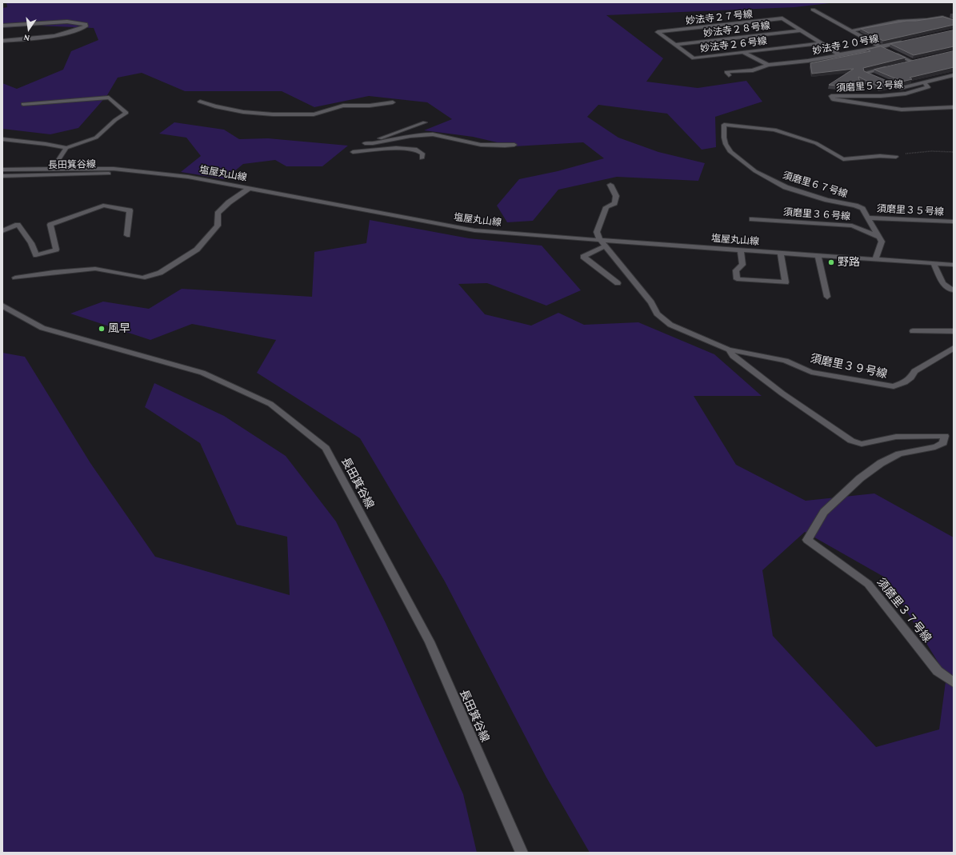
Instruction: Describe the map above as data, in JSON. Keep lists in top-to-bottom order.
{
  "streets": {
    "street": [
      "妙法寺２７号線",
      "妙法寺２８号線",
      "妙法寺２６号線",
      "妙法寺２０号線",
      "須磨里５２号線",
      "長田箕谷線",
      "塩屋丸山線",
      "須磨里６７号線",
      "須磨里３５号線",
      "須磨里３６号線",
      "須磨里３９号線",
      "須磨里３７号線"
    ]
  },
  "crossings": [
    ["妙法寺２７号線", "妙法寺２８号線"],
    ["妙法寺２７号線", "妙法寺２６号線"],
    ["妙法寺２８号線", "妙法寺２６号線"],
    ["長田箕谷線", "塩屋丸山線"],
    ["須磨里６７号線", "須磨里３５号線"],
    ["須磨里６７号線", "須磨里３６号線"],
    ["須磨里３９号線", "須磨里３７号線"]
  ],
  "places": ["野路", "風早"],
  "north": "bottom"
}
